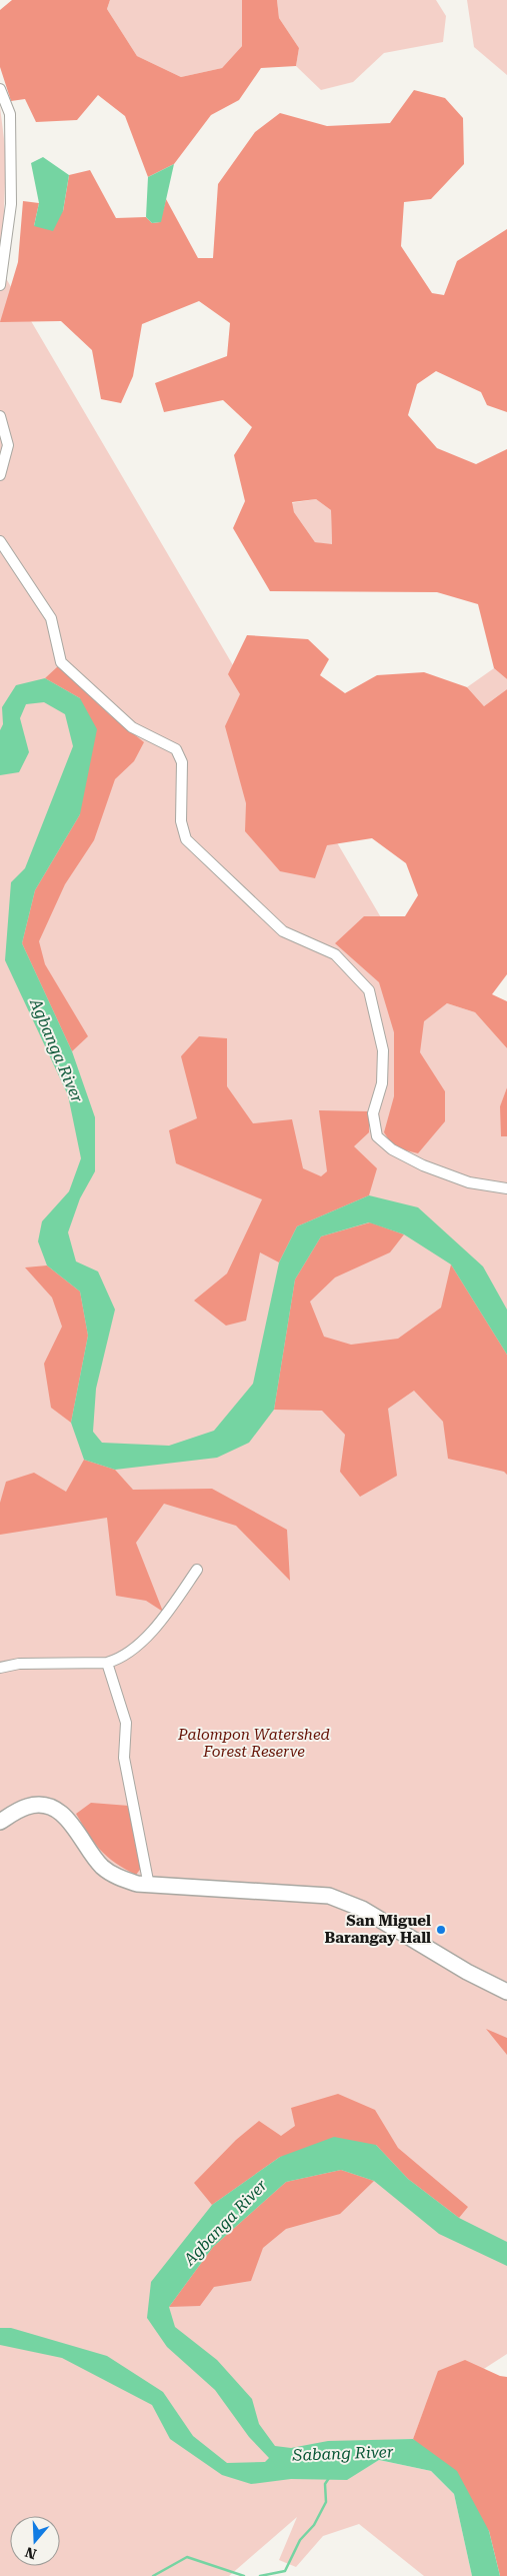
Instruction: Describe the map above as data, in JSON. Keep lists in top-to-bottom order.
{
  "water": ["Agbanga River", "Sabang River"],
  "parks": ["Palompon Watershed Forest Reserve"],
  "places": ["San Miguel Barangay Hall"],
  "north": "bottom"
}
